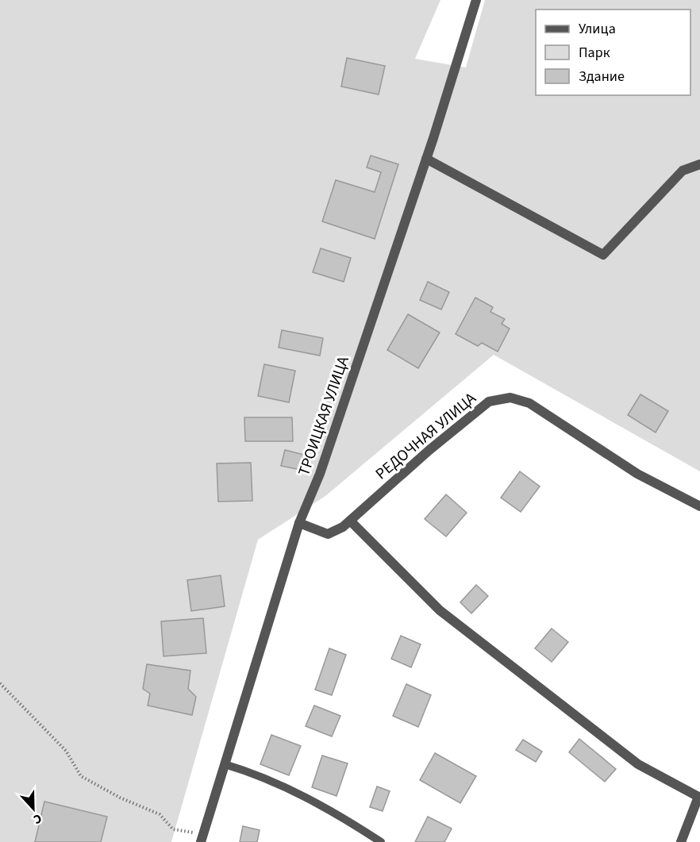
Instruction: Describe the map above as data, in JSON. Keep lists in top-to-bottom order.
{
  "streets": {
    "street": ["ТРОИЦКАЯ УЛИЦА", "РЕДОЧНАЯ УЛИЦА"]
  },
  "crossings": [
    ["ТРОИЦКАЯ УЛИЦА", "РЕДОЧНАЯ УЛИЦА"]
  ],
  "legend": ["Улица", "Парк", "Здание"],
  "north": "bottom"
}
